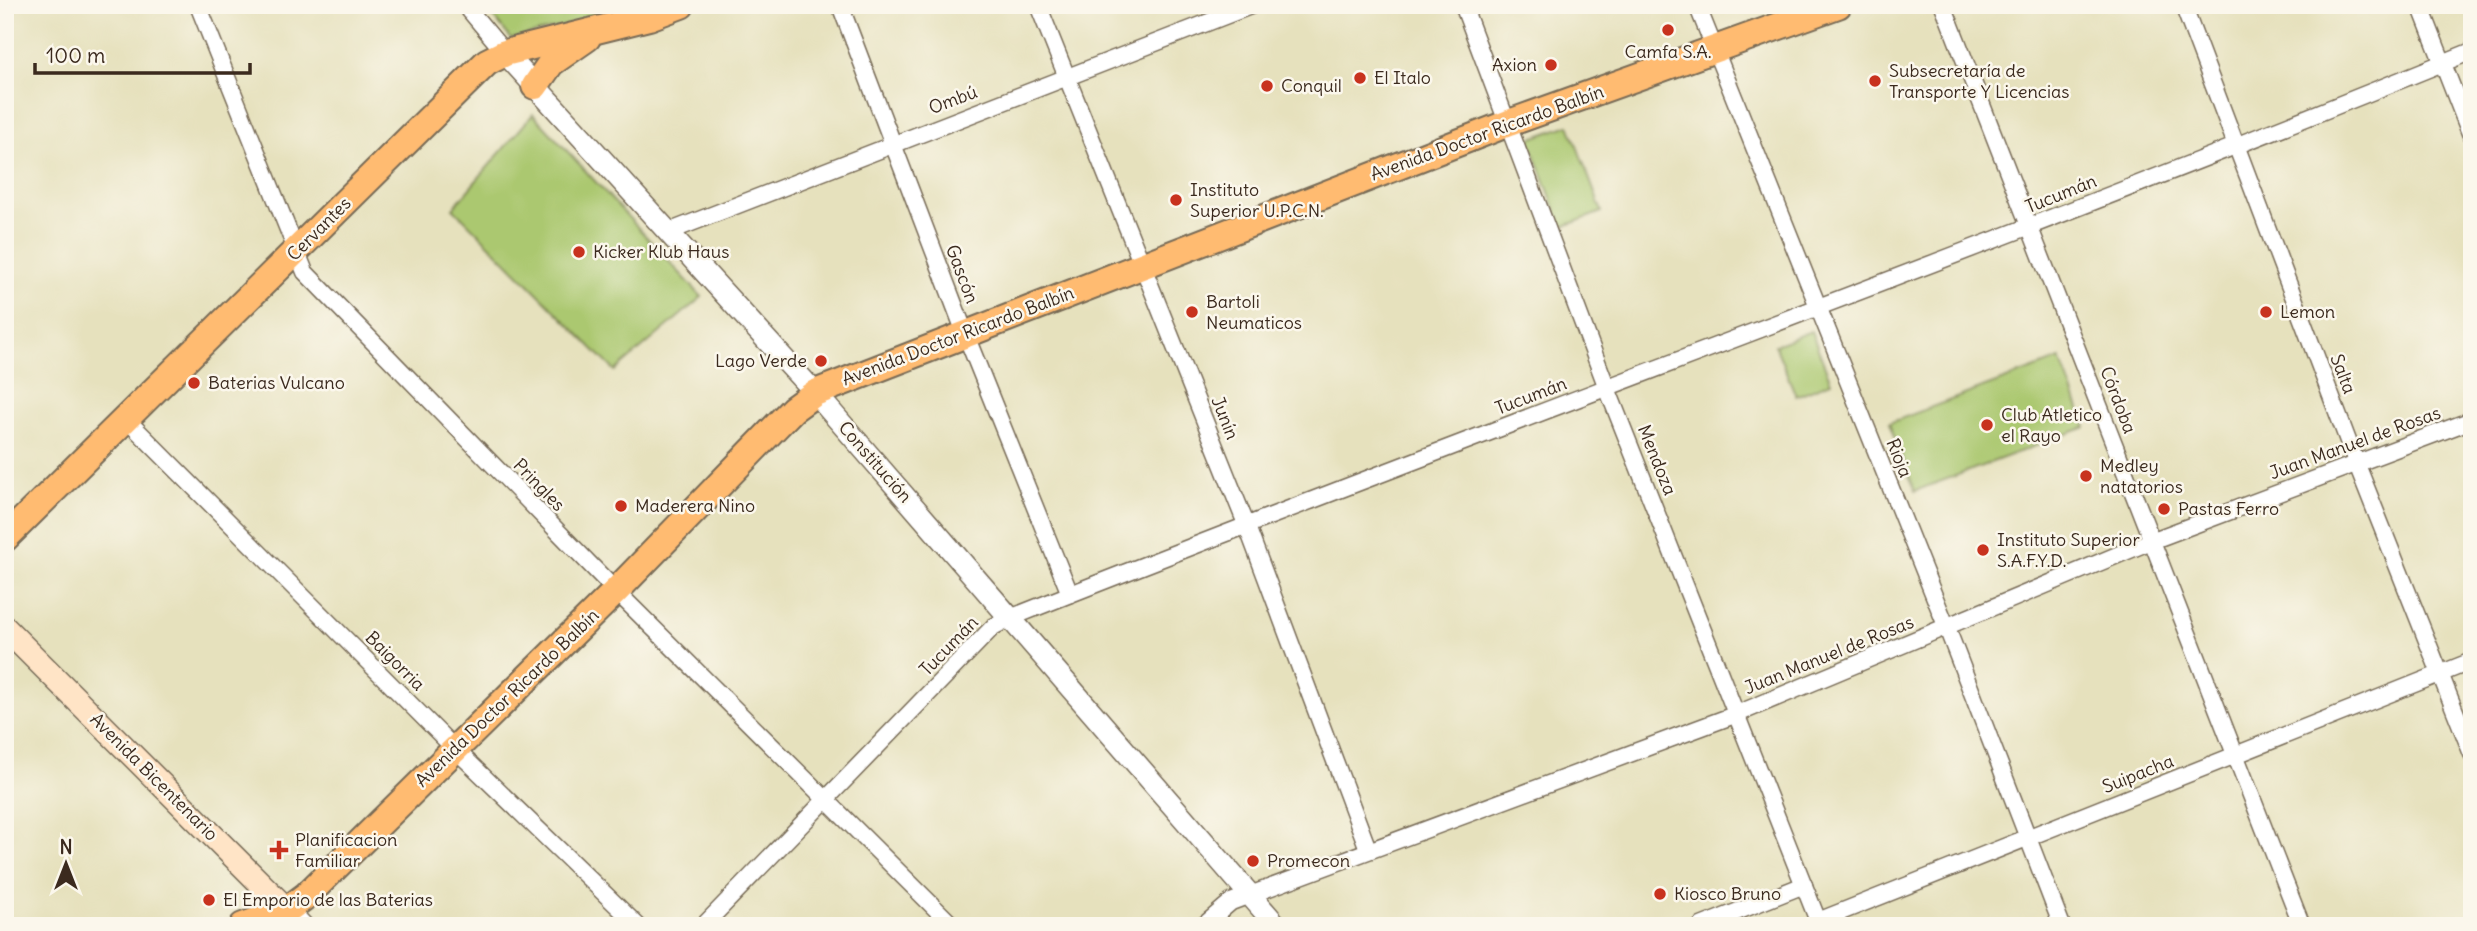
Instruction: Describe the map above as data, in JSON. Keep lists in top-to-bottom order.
{
  "streets": {
    "main road": ["Avenida Doctor Ricardo Balbín", "Cervantes", "Avenida Bicentenario"],
    "street": [
      "Ombú",
      "Tucumán",
      "Gascón",
      "Salta",
      "Córdoba",
      "Junín",
      "Juan Manuel de Rosas",
      "Rioja",
      "Mendoza",
      "Constitución",
      "Pringles",
      "Baigorria",
      "Suipacha"
    ]
  },
  "crossings": [
    ["Ombú", "Gascón"],
    ["Ombú", "Junín"],
    ["Ombú", "Constitución"],
    ["Avenida Doctor Ricardo Balbín", "Gascón"],
    ["Avenida Doctor Ricardo Balbín", "Junín"],
    ["Avenida Doctor Ricardo Balbín", "Rioja"],
    ["Avenida Doctor Ricardo Balbín", "Mendoza"],
    ["Avenida Doctor Ricardo Balbín", "Constitución"],
    ["Avenida Doctor Ricardo Balbín", "Pringles"],
    ["Avenida Doctor Ricardo Balbín", "Baigorria"],
    ["Avenida Doctor Ricardo Balbín", "Avenida Bicentenario"],
    ["Tucumán", "Gascón"],
    ["Tucumán", "Salta"],
    ["Tucumán", "Córdoba"],
    ["Tucumán", "Junín"],
    ["Tucumán", "Rioja"],
    ["Tucumán", "Mendoza"],
    ["Tucumán", "Constitución"],
    ["Tucumán", "Pringles"],
    ["Cervantes", "Constitución"],
    ["Cervantes", "Pringles"],
    ["Cervantes", "Baigorria"],
    ["Salta", "Juan Manuel de Rosas"],
    ["Salta", "Suipacha"],
    ["Córdoba", "Juan Manuel de Rosas"],
    ["Córdoba", "Suipacha"],
    ["Junín", "Juan Manuel de Rosas"],
    ["Juan Manuel de Rosas", "Rioja"],
    ["Juan Manuel de Rosas", "Mendoza"],
    ["Juan Manuel de Rosas", "Constitución"],
    ["Rioja", "Suipacha"],
    ["Mendoza", "Suipacha"]
  ],
  "places": {
    "other": [
      "Camfa S.A.",
      "Axion",
      "El Italo",
      "Subsecretaría de Transporte Y Licencias",
      "Conquil",
      "Instituto Superior U.P.C.N.",
      "Kicker Klub Haus",
      "Bartoli Neumaticos",
      "Lemon",
      "Lago Verde",
      "Baterias Vulcano",
      "Club Atletico el Rayo",
      "Medley natatorios",
      "Maderera Nino",
      "Pastas Ferro",
      "Instituto Superior S.A.F.Y.D.",
      "Promecon",
      "Kiosco Bruno",
      "El Emporio de las Baterias"
    ],
    "health": ["Planificacion Familiar"]
  },
  "scale_bar": "100 m",
  "north": "top"
}
